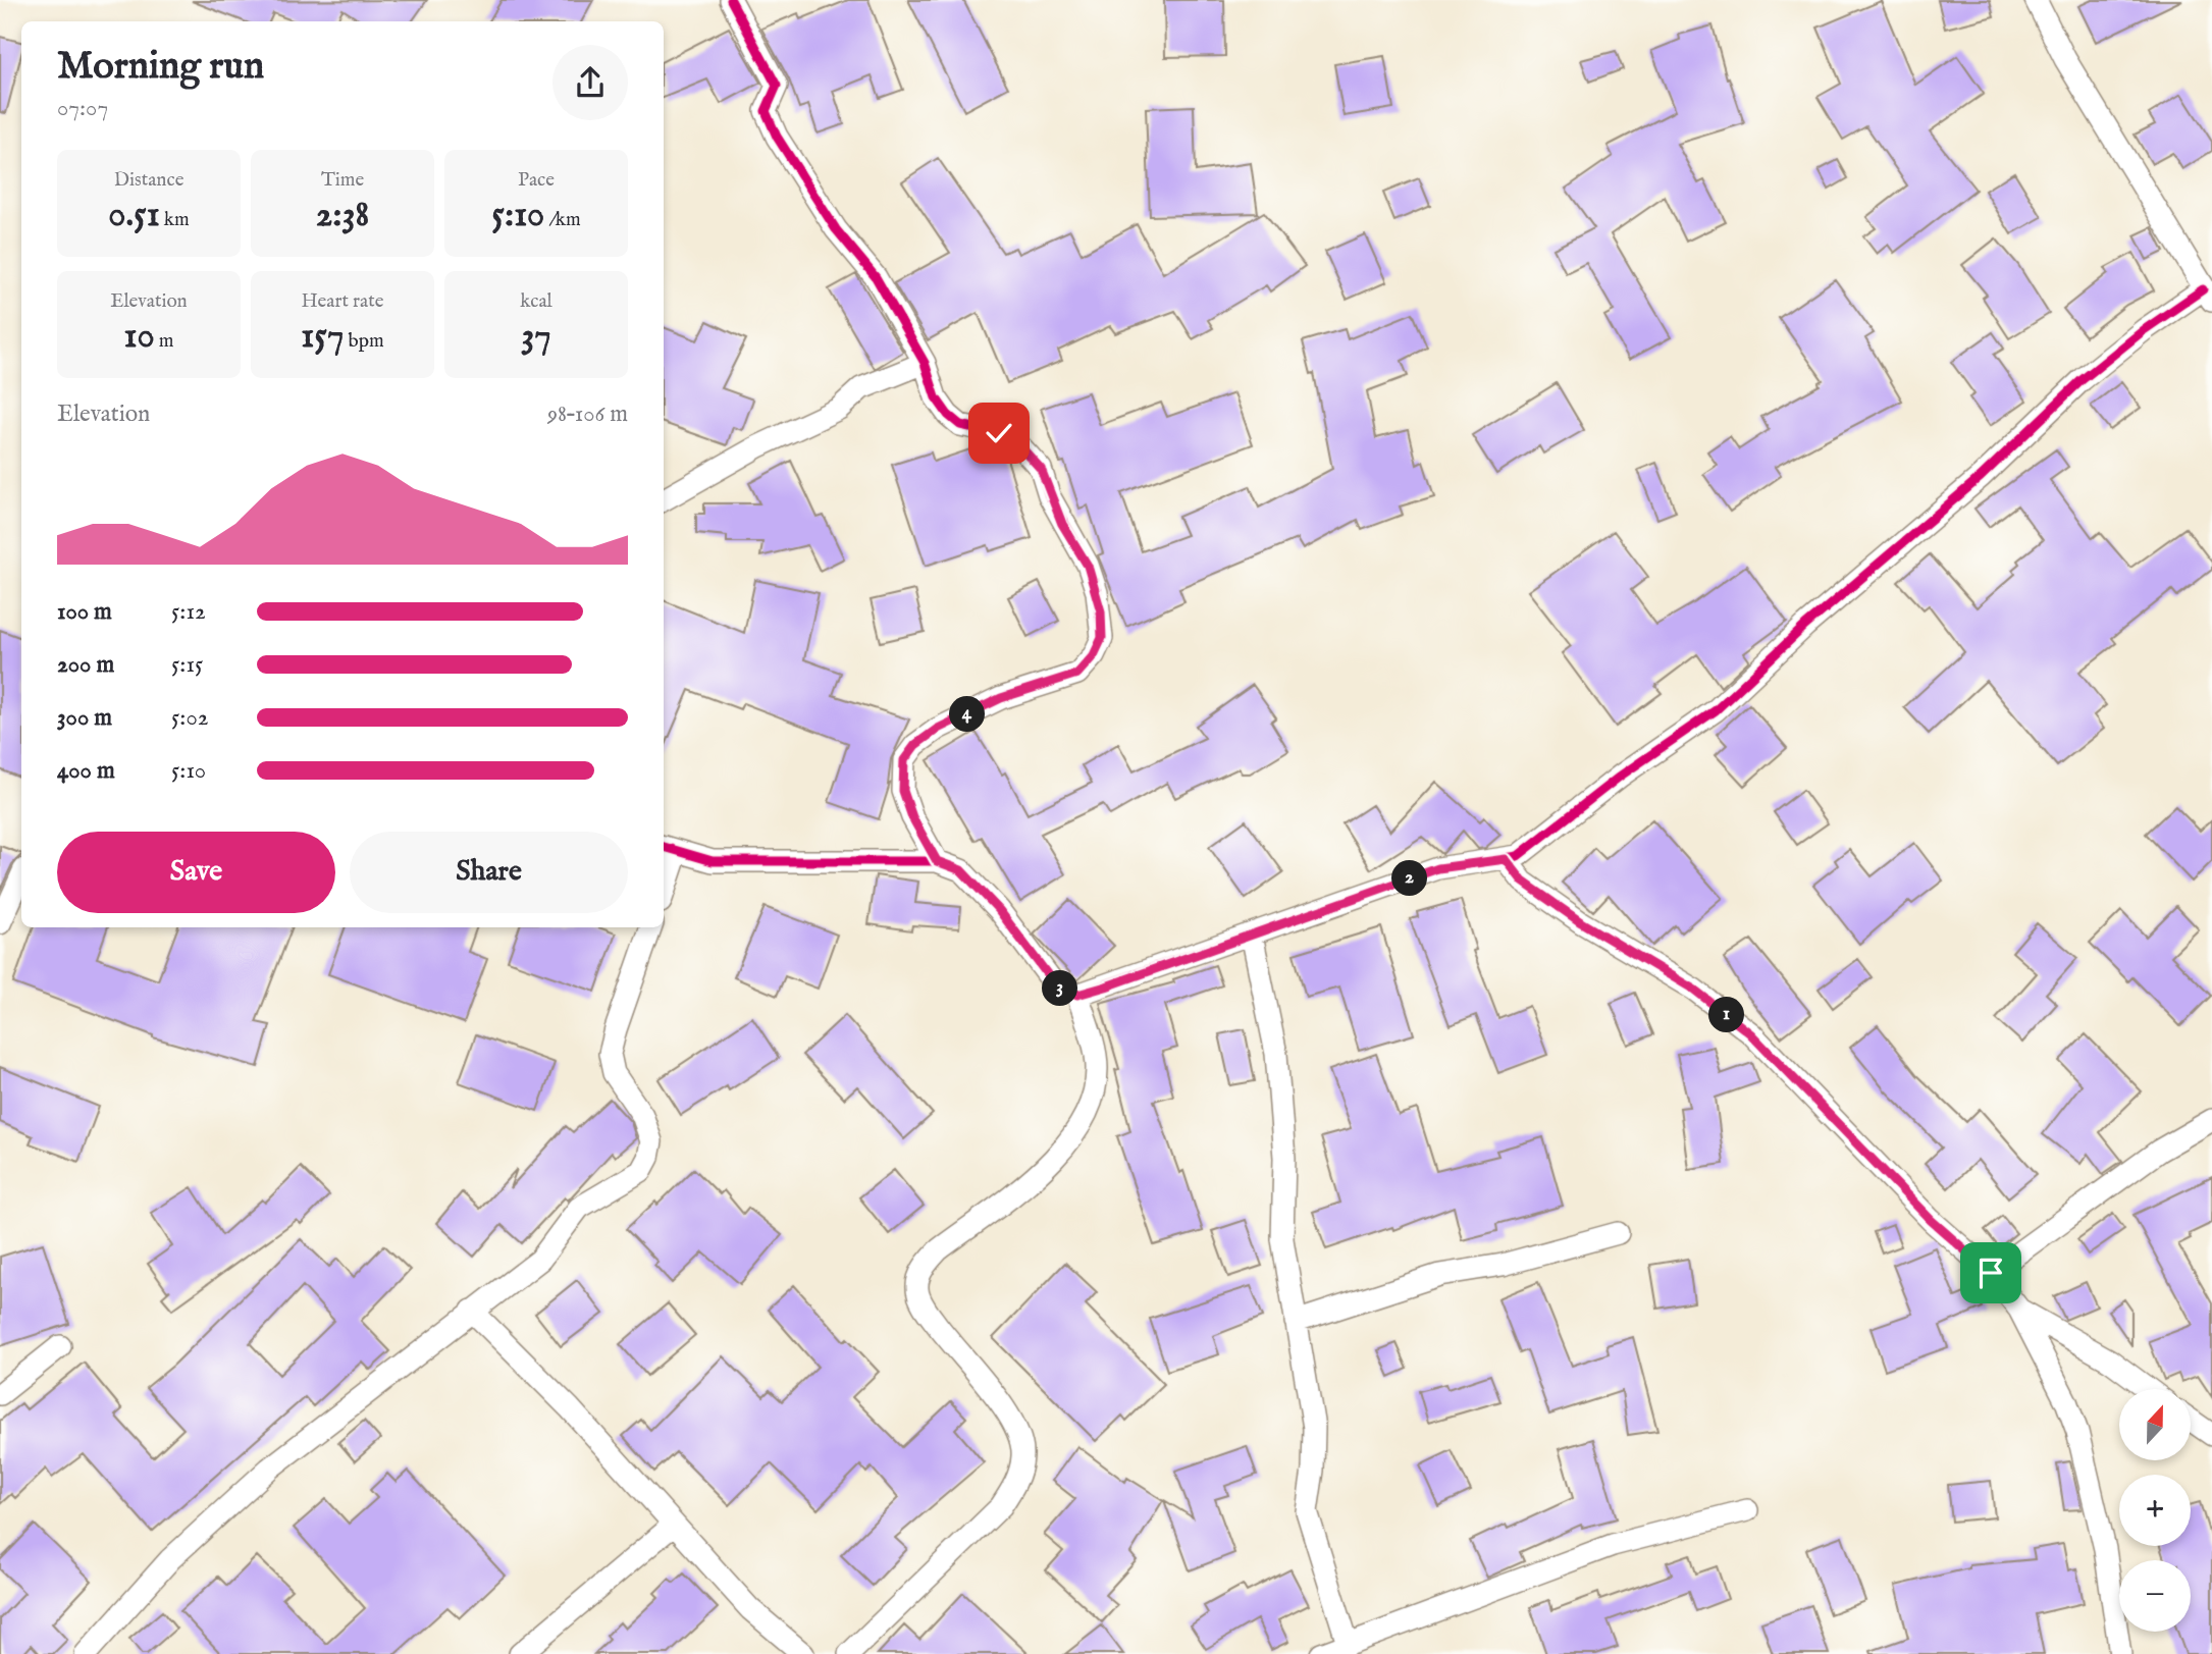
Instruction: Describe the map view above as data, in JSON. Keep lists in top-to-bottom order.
{
  "north": "top",
  "page": {
    "heading": ["Morning run", "07:07"],
    "stats": [
      ["Distance", "0.51 km"],
      ["Time", "2:38"],
      ["Pace", "5:10 /km"],
      ["Elevation", "10 m"],
      ["Heart rate", "157 bpm"],
      ["kcal", "37"]
    ],
    "chart": ["Elevation", "98–106 m"],
    "list": [
      {
        "name": "100 m",
        "note": "5:12"
      },
      {
        "name": "200 m",
        "note": "5:15"
      },
      {
        "name": "300 m",
        "note": "5:02"
      },
      {
        "name": "400 m",
        "note": "5:10"
      }
    ],
    "pins": [
      "4",
      "2",
      "3",
      "1"
    ],
    "buttons": ["Save", "Share"],
    "map_buttons": ["+", "−"]
  }
}
